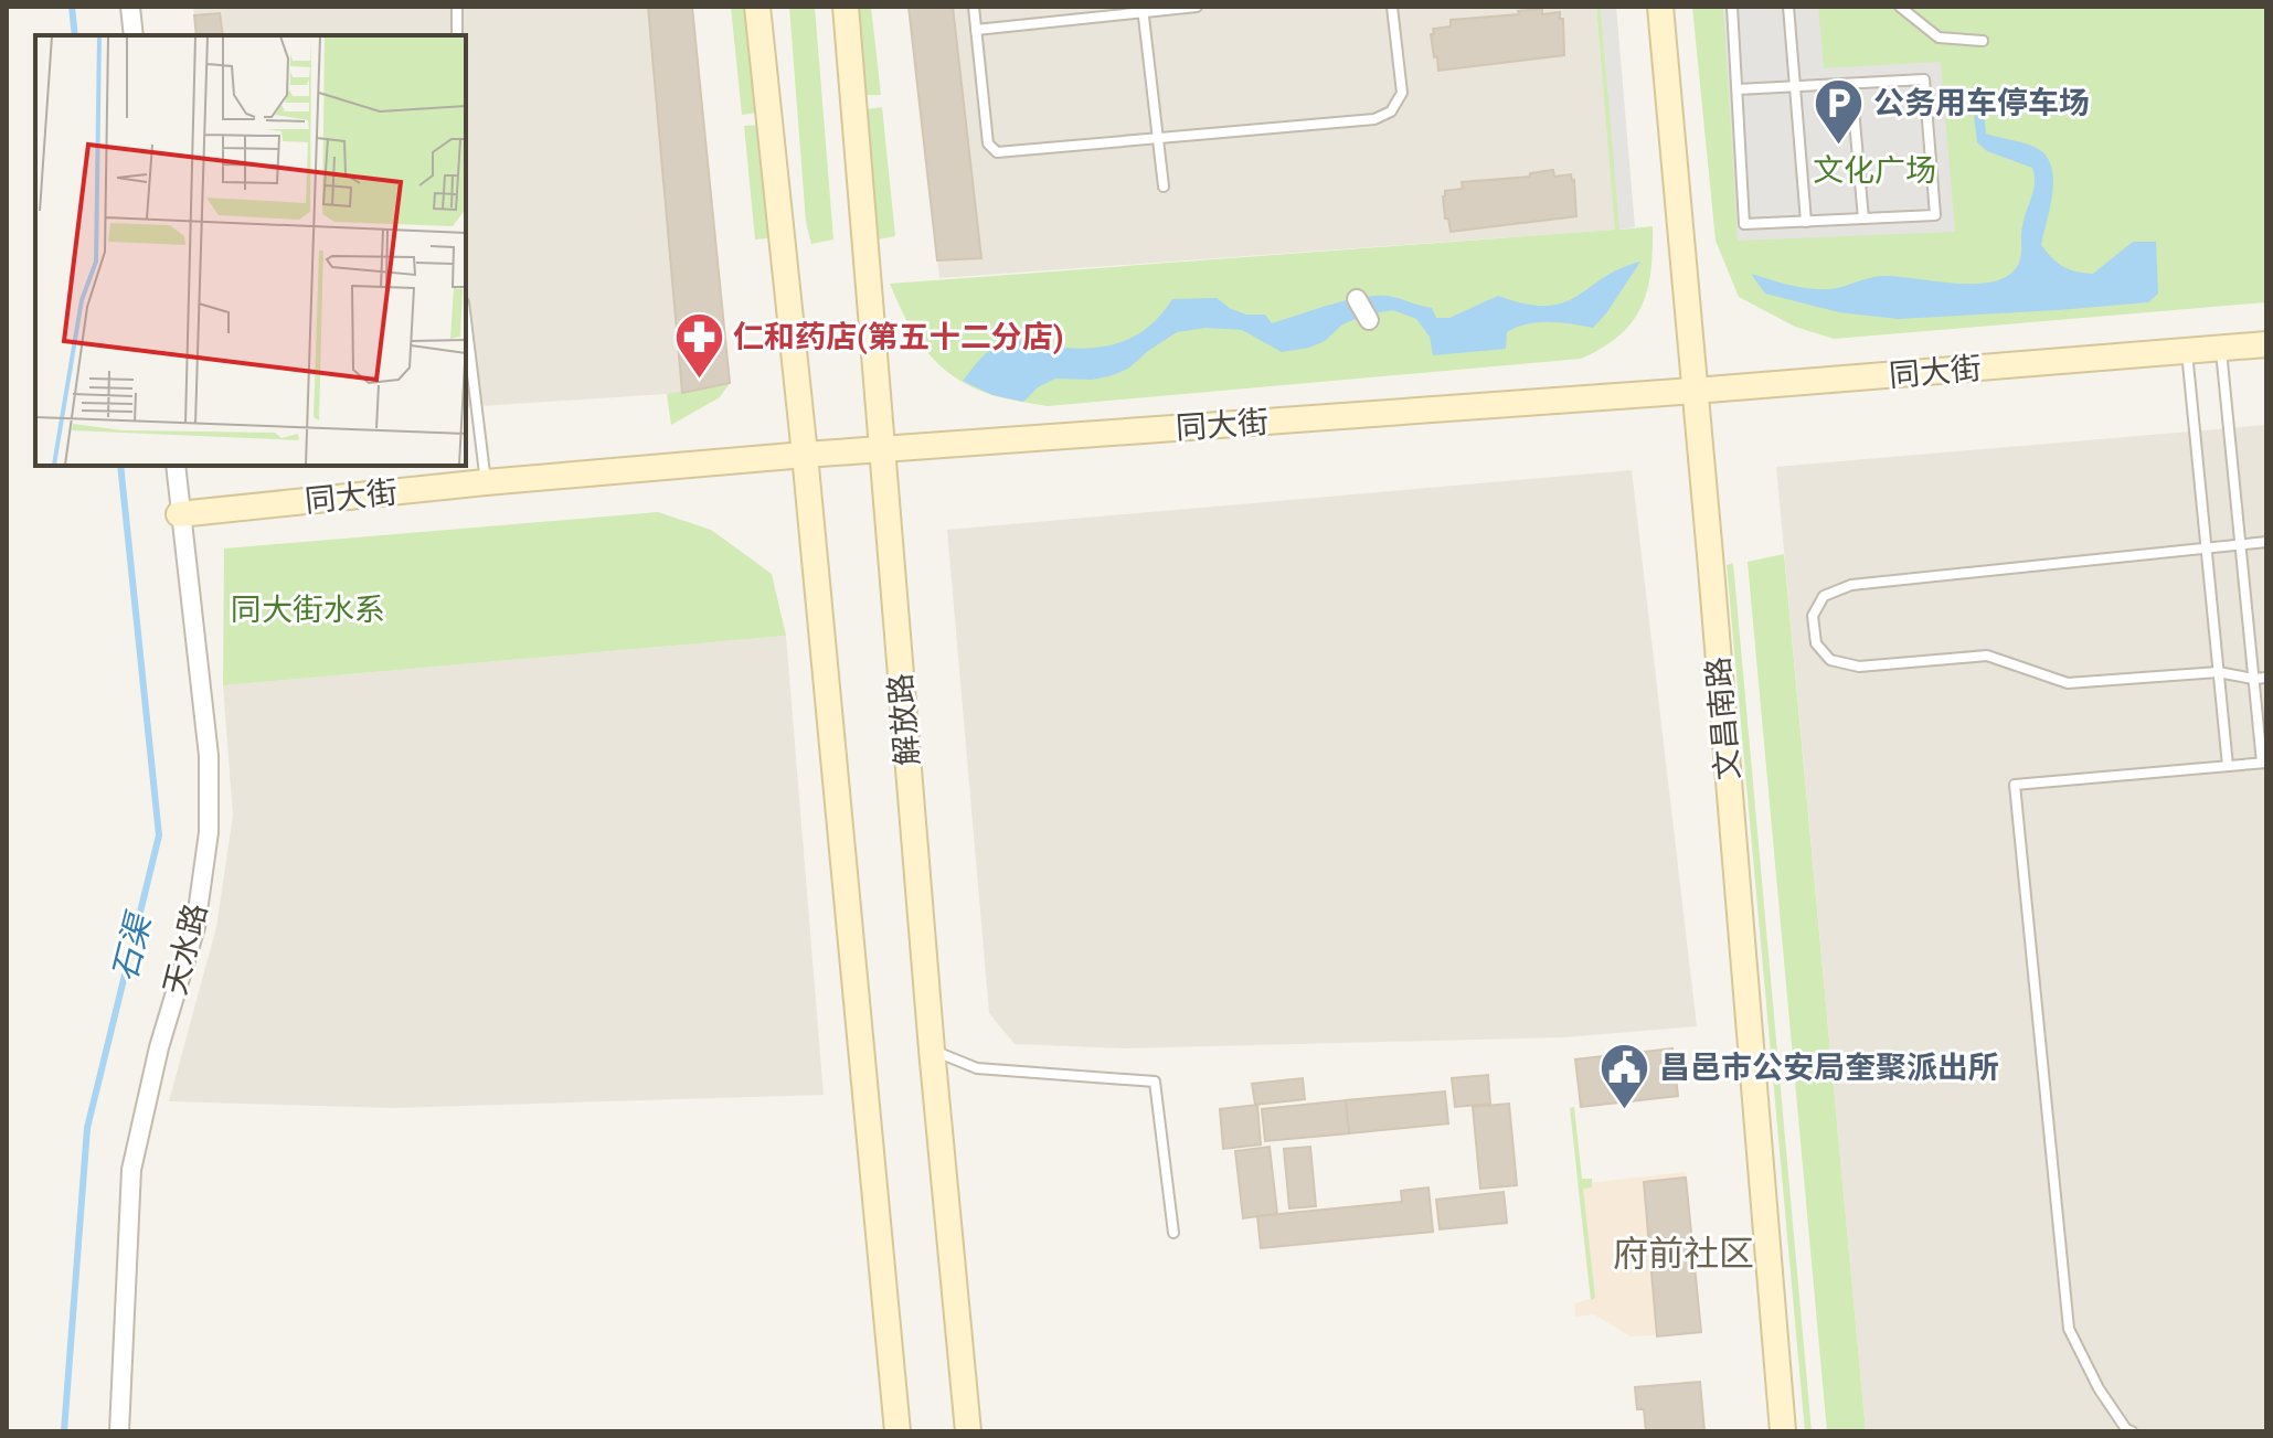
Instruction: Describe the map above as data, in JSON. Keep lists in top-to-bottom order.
{
  "streets": {
    "street": [
      "同大街",
      "文昌南路",
      "解放路",
      "天水路"
    ]
  },
  "crossings": [
    ["同大街", "文昌南路"],
    ["同大街", "解放路"],
    ["同大街", "天水路"]
  ],
  "districts": ["府前社区"],
  "water": ["石渠"],
  "parks": ["文化广场", "同大街水系"],
  "places": {
    "parking": ["公务用车停车场"],
    "pharmacy": ["仁和药店(第五十二分店)"],
    "public building": ["昌邑市公安局奎聚派出所"]
  }
}
